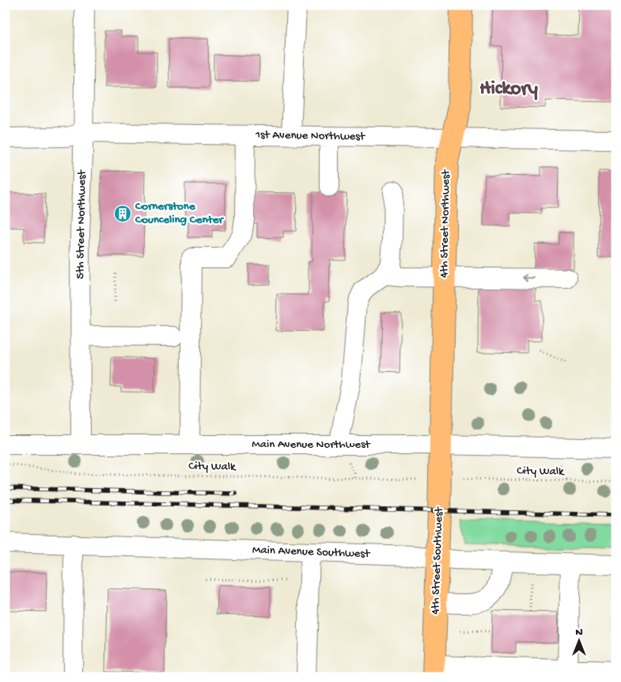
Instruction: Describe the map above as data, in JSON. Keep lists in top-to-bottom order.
{
  "streets": {
    "main road": ["4th Street Northwest", "4th Street Southwest"],
    "street": [
      "1st Avenue Northwest",
      "5th Street Northwest",
      "Main Avenue Northwest",
      "Main Avenue Southwest"
    ],
    "path": ["City Walk"]
  },
  "crossings": [
    ["1st Avenue Northwest", "4th Street Northwest"],
    ["1st Avenue Northwest", "5th Street Northwest"],
    ["4th Street Northwest", "Main Avenue Northwest"],
    ["4th Street Northwest", "4th Street Southwest"],
    ["5th Street Northwest", "Main Avenue Northwest"],
    ["Main Avenue Northwest", "4th Street Southwest"],
    ["Main Avenue Southwest", "4th Street Southwest"]
  ],
  "districts": ["Hickory"],
  "places": {
    "building": ["Cornerstone Counceling Center"]
  },
  "north": "top"
}
